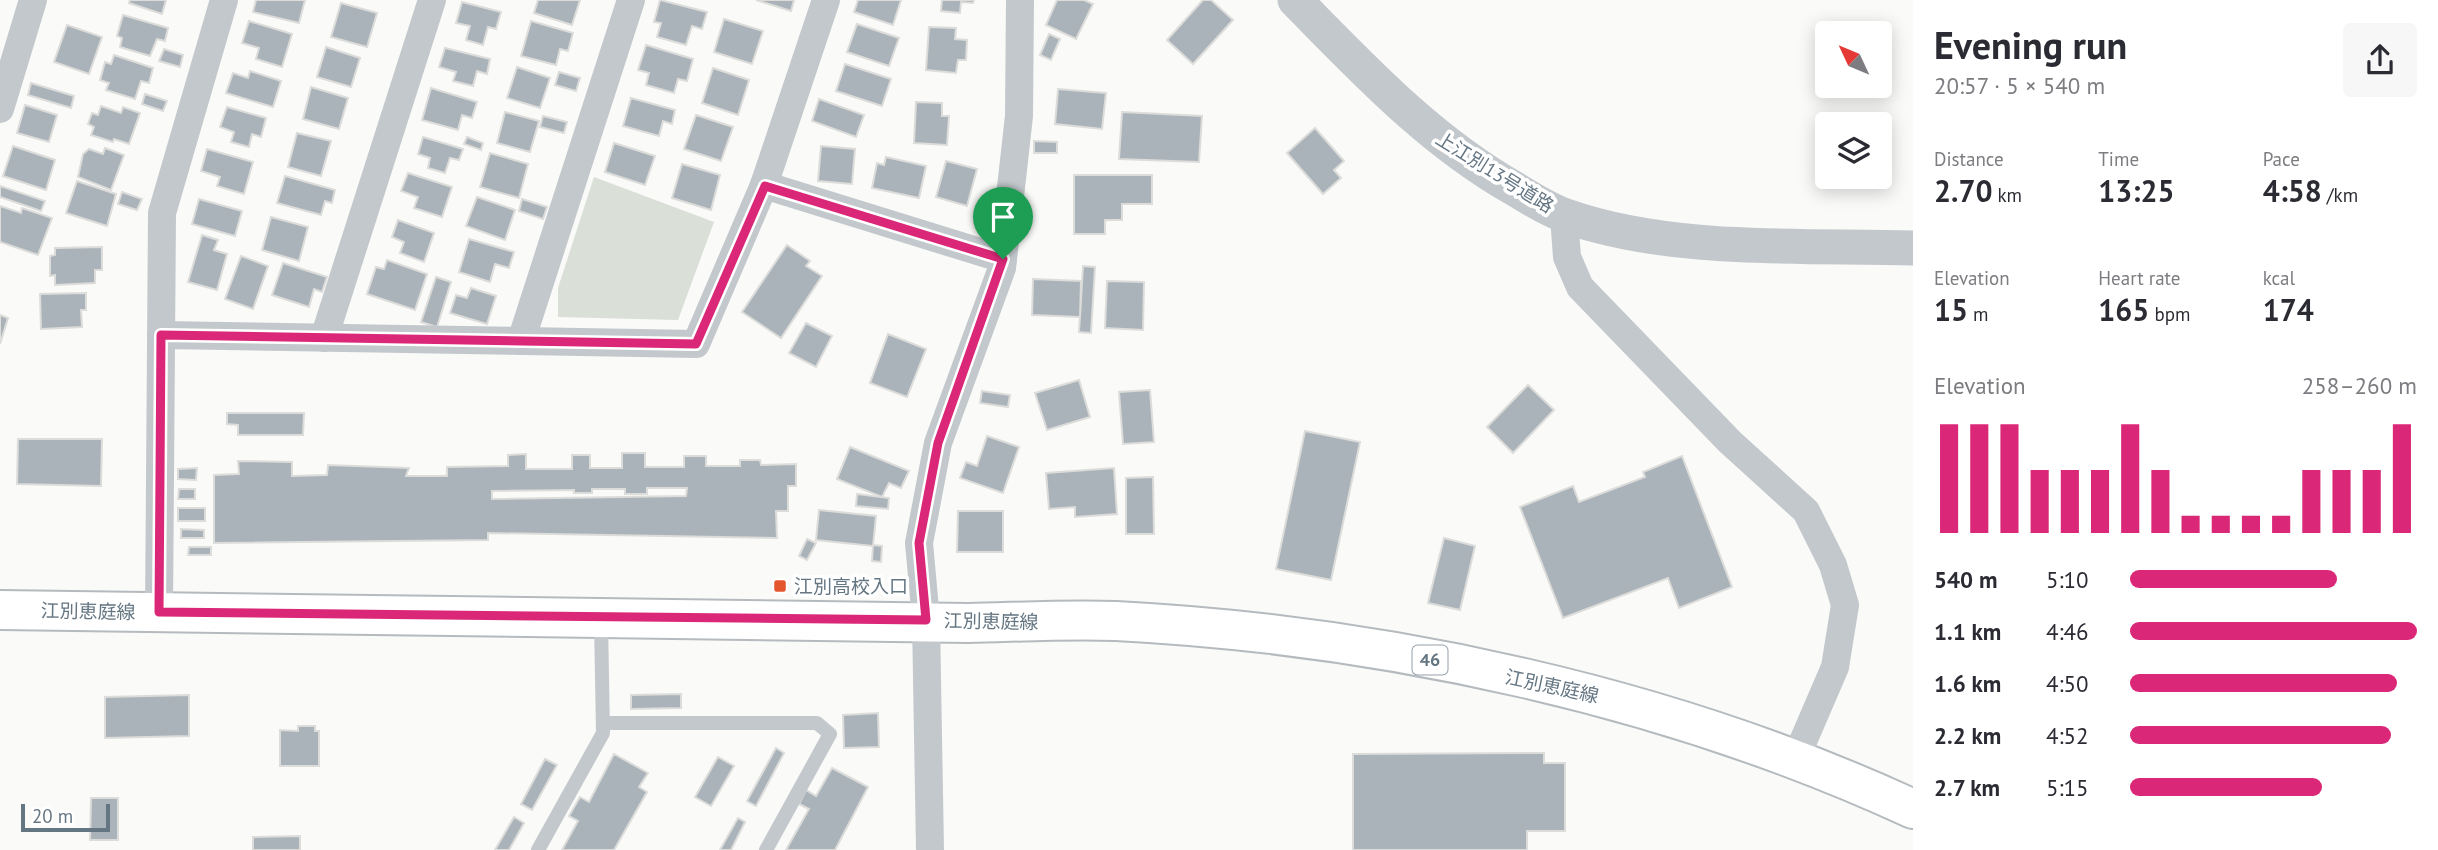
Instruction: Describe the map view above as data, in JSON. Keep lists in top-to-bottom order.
{
  "streets": {
    "main road": ["江別恵庭線", "46"],
    "street": ["上江別13号道路"]
  },
  "places": {
    "transit": ["江別高校入口"]
  },
  "scale_bar": "20 m",
  "north": "top left",
  "page": {
    "heading": ["Evening run", "20:57 · 5 × 540 m"],
    "stats": [
      ["Distance", "2.70 km"],
      ["Time", "13:25"],
      ["Pace", "4:58 /km"],
      ["Elevation", "15 m"],
      ["Heart rate", "165 bpm"],
      ["kcal", "174"]
    ],
    "chart": ["Elevation", "258–260 m"],
    "list": [
      {
        "name": "540 m",
        "note": "5:10"
      },
      {
        "name": "1.1 km",
        "note": "4:46"
      },
      {
        "name": "1.6 km",
        "note": "4:50"
      },
      {
        "name": "2.2 km",
        "note": "4:52"
      },
      {
        "name": "2.7 km",
        "note": "5:15"
      }
    ],
    "scale": "20 m"
  }
}
